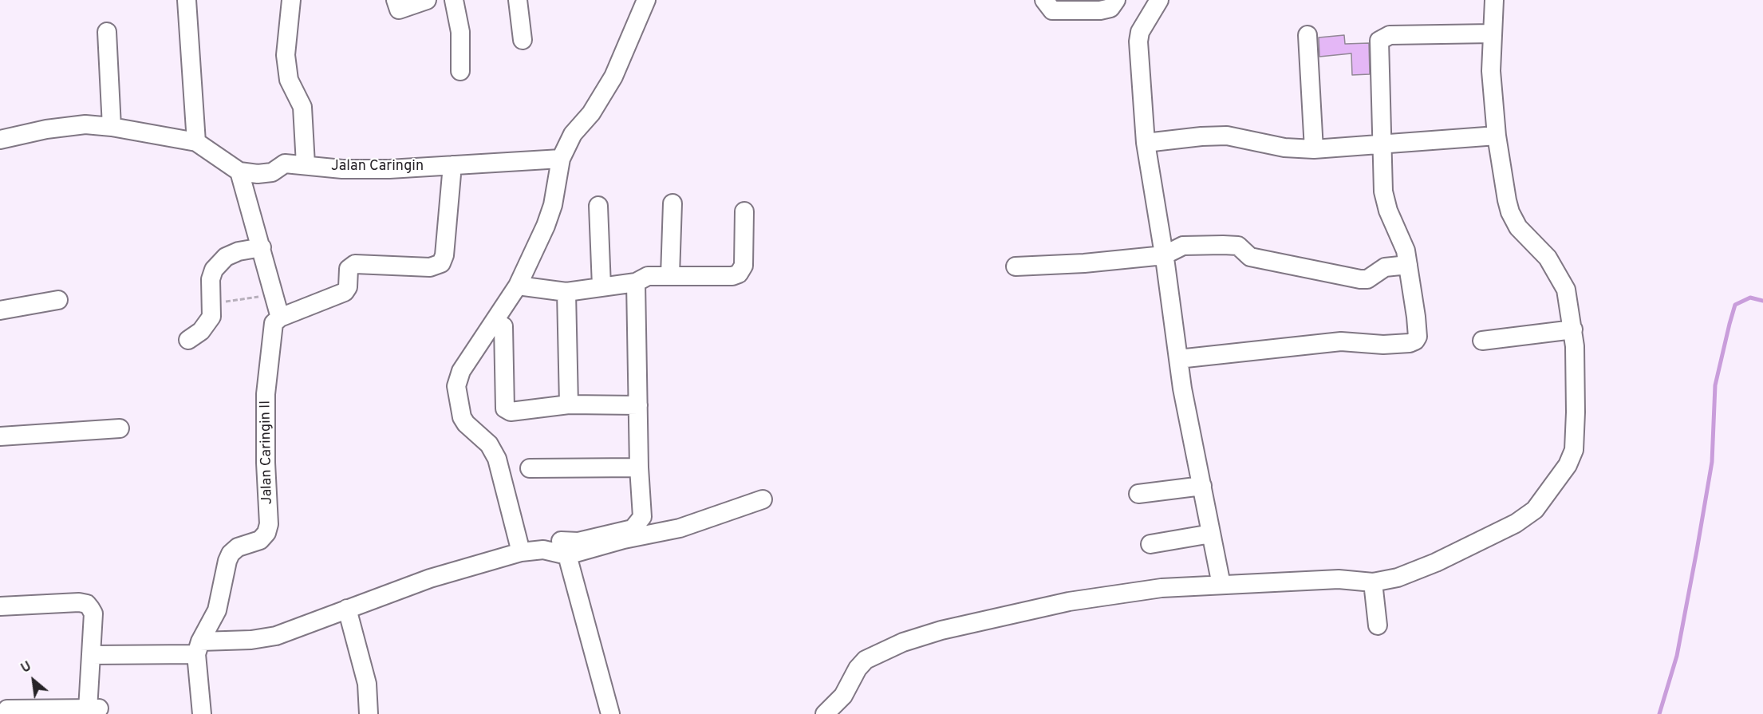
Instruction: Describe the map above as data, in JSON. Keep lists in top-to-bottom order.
{
  "streets": {
    "street": ["Jalan Caringin", "Jalan Caringin II"]
  },
  "north": "top left"
}
